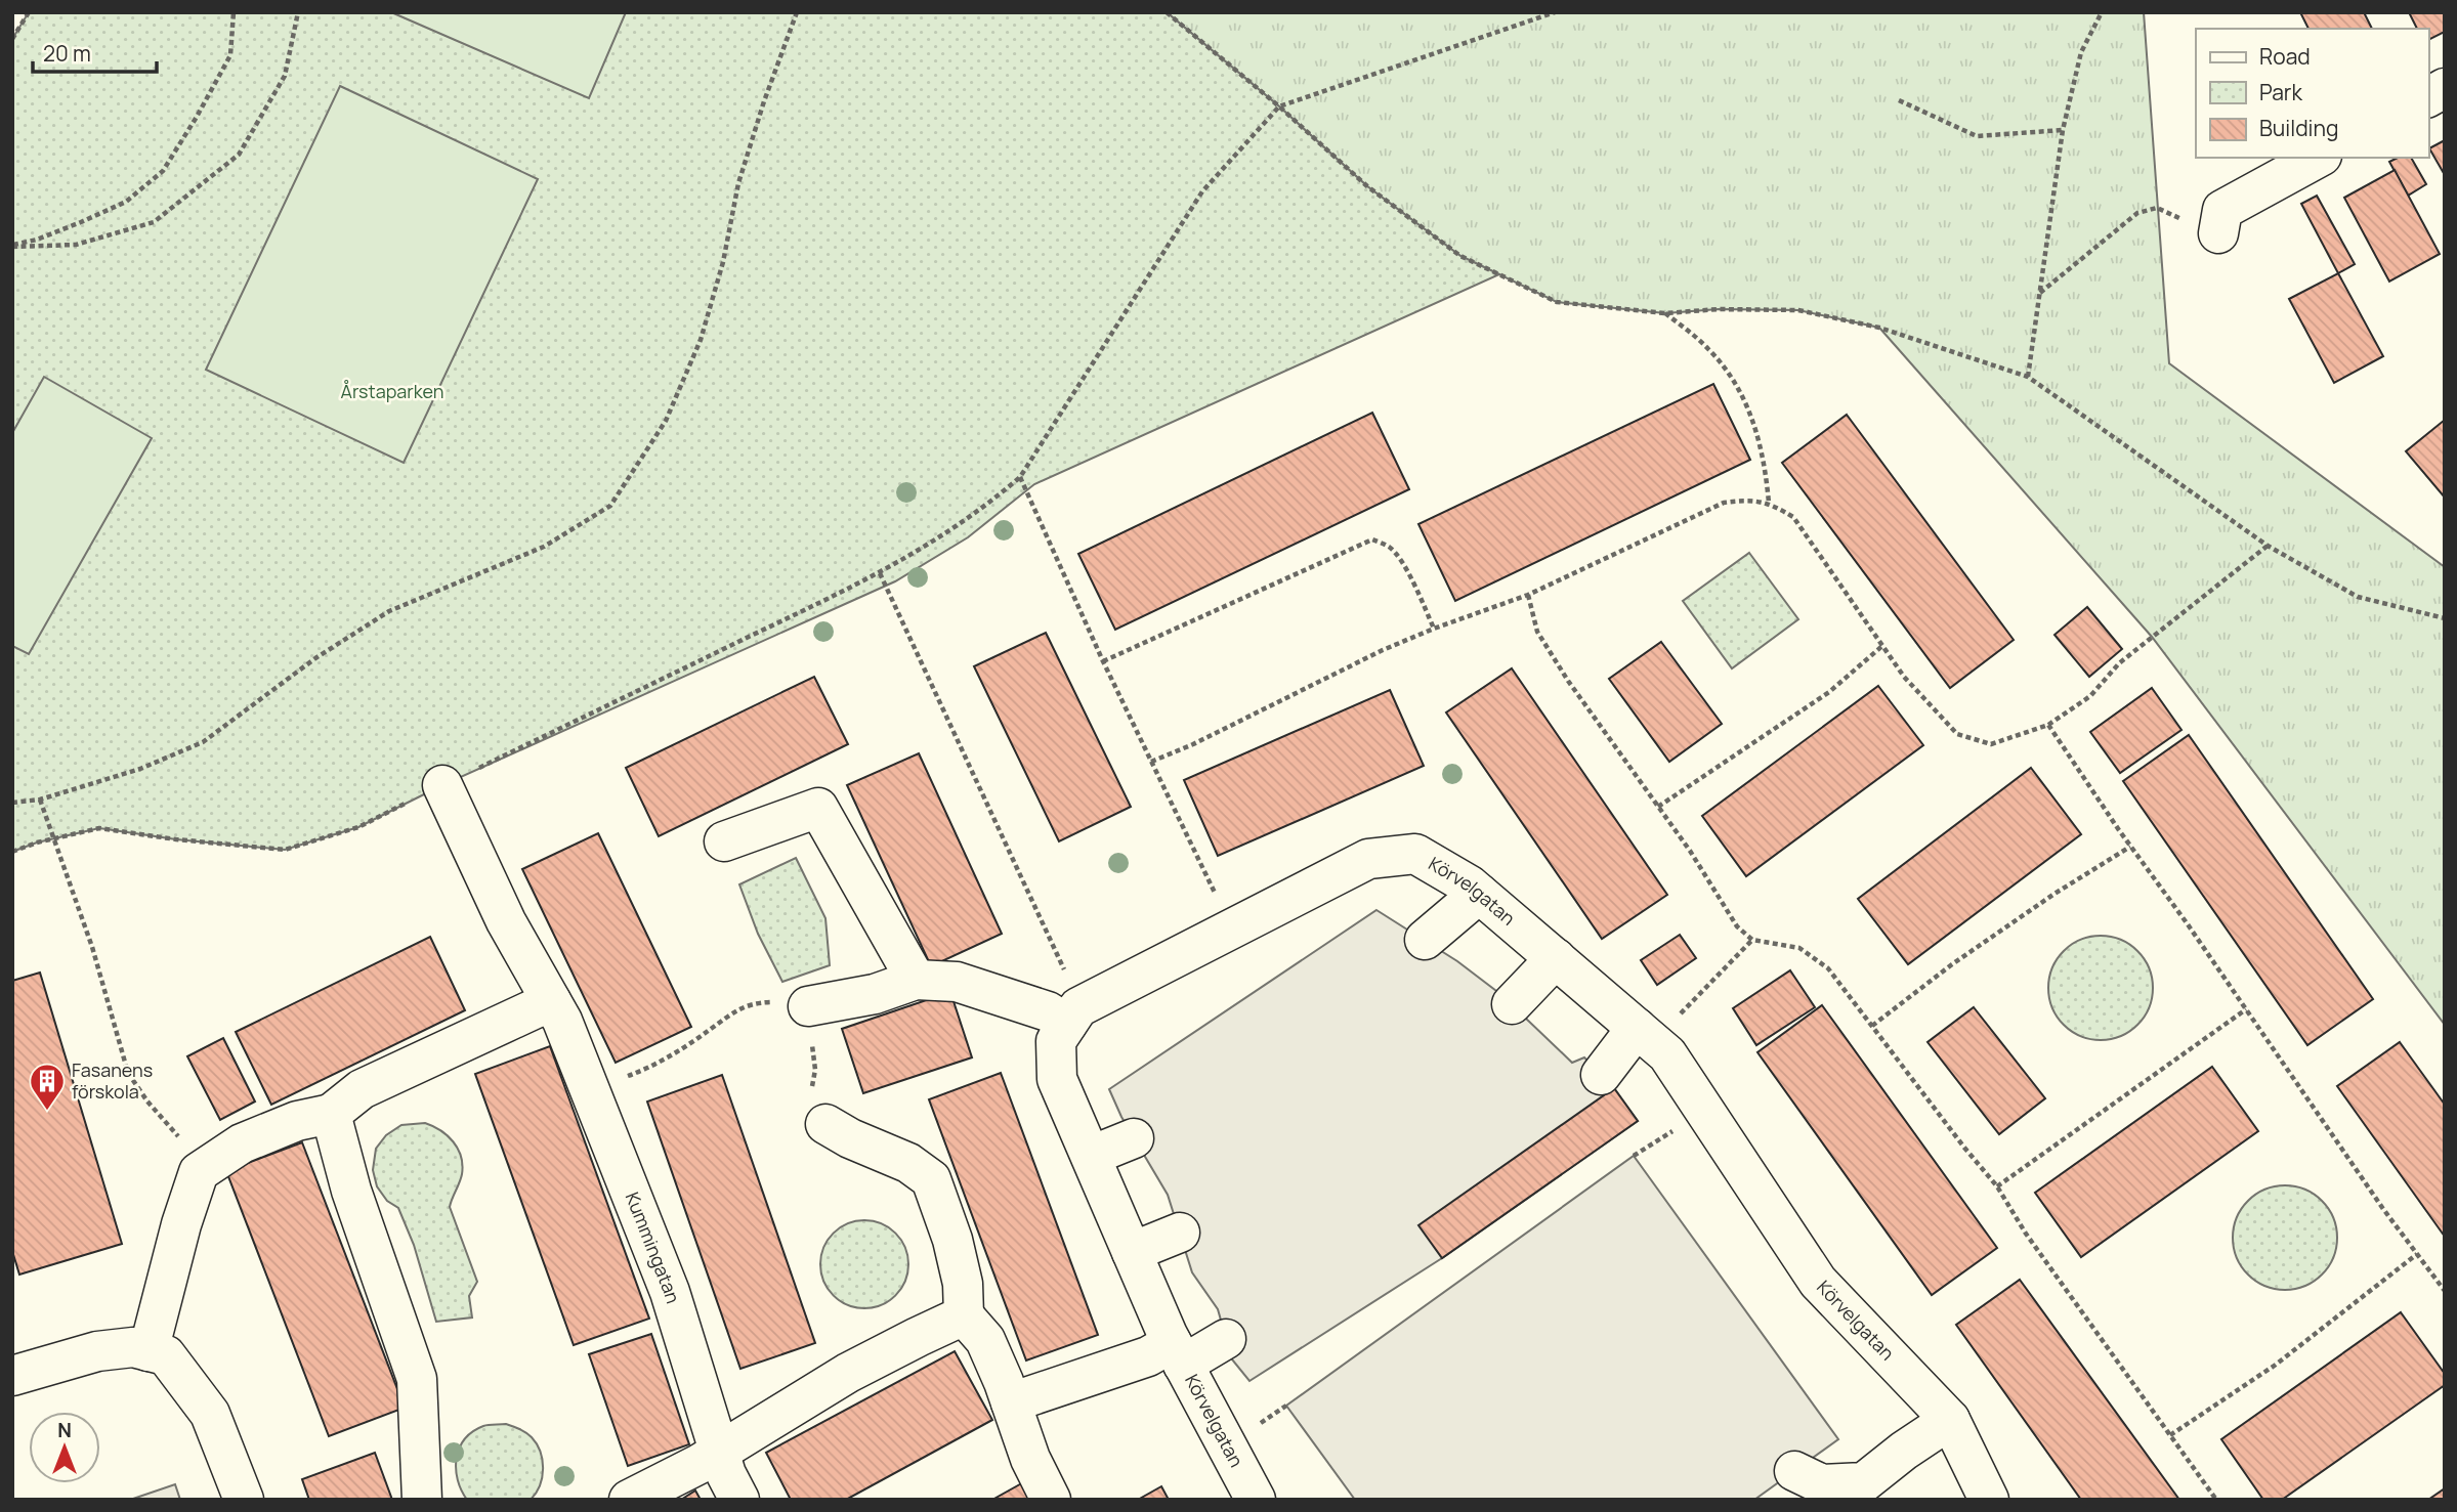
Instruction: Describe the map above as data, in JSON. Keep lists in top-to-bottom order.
{
  "streets": {
    "street": ["Körvelgatan", "Kummingatan"]
  },
  "parks": ["Årstaparken"],
  "places": {
    "building": ["Fasanens förskola"]
  },
  "legend": ["Road", "Park", "Building"],
  "scale_bar": "20 m",
  "north": "top"
}
